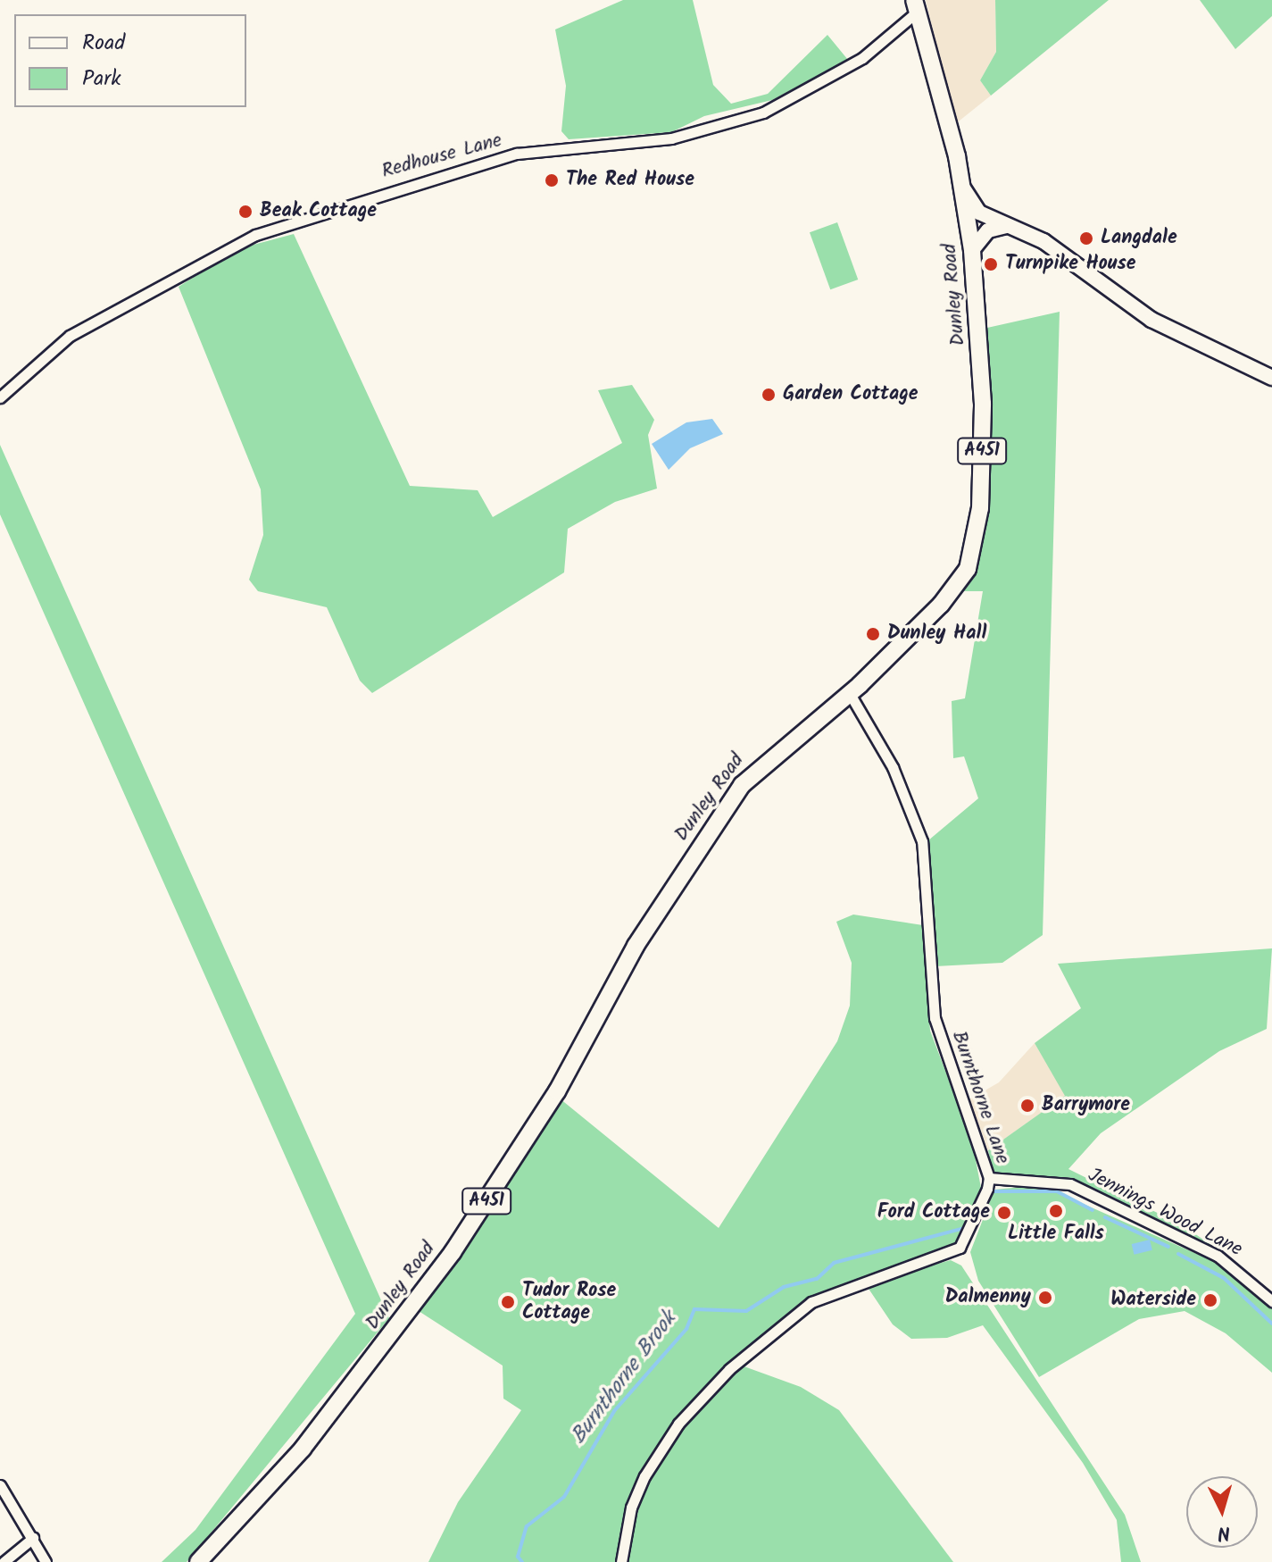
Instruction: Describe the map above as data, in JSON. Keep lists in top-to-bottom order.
{
  "streets": {
    "main road": ["Dunley Road", "A451"],
    "street": ["Redhouse Lane", "Burnthorne Lane", "Jennings Wood Lane"]
  },
  "crossings": [
    ["Redhouse Lane", "Dunley Road"],
    ["Dunley Road", "Burnthorne Lane"],
    ["Burnthorne Lane", "Jennings Wood Lane"]
  ],
  "water": ["Burnthorne Brook"],
  "places": [
    "The Red House",
    "Beak Cottage",
    "Langdale",
    "Turnpike House",
    "Garden Cottage",
    "Dunley Hall",
    "Barrymore",
    "Little Falls",
    "Ford Cottage",
    "Dalmenny",
    "Waterside",
    "Tudor Rose Cottage"
  ],
  "legend": ["Road", "Park"],
  "north": "bottom"
}
